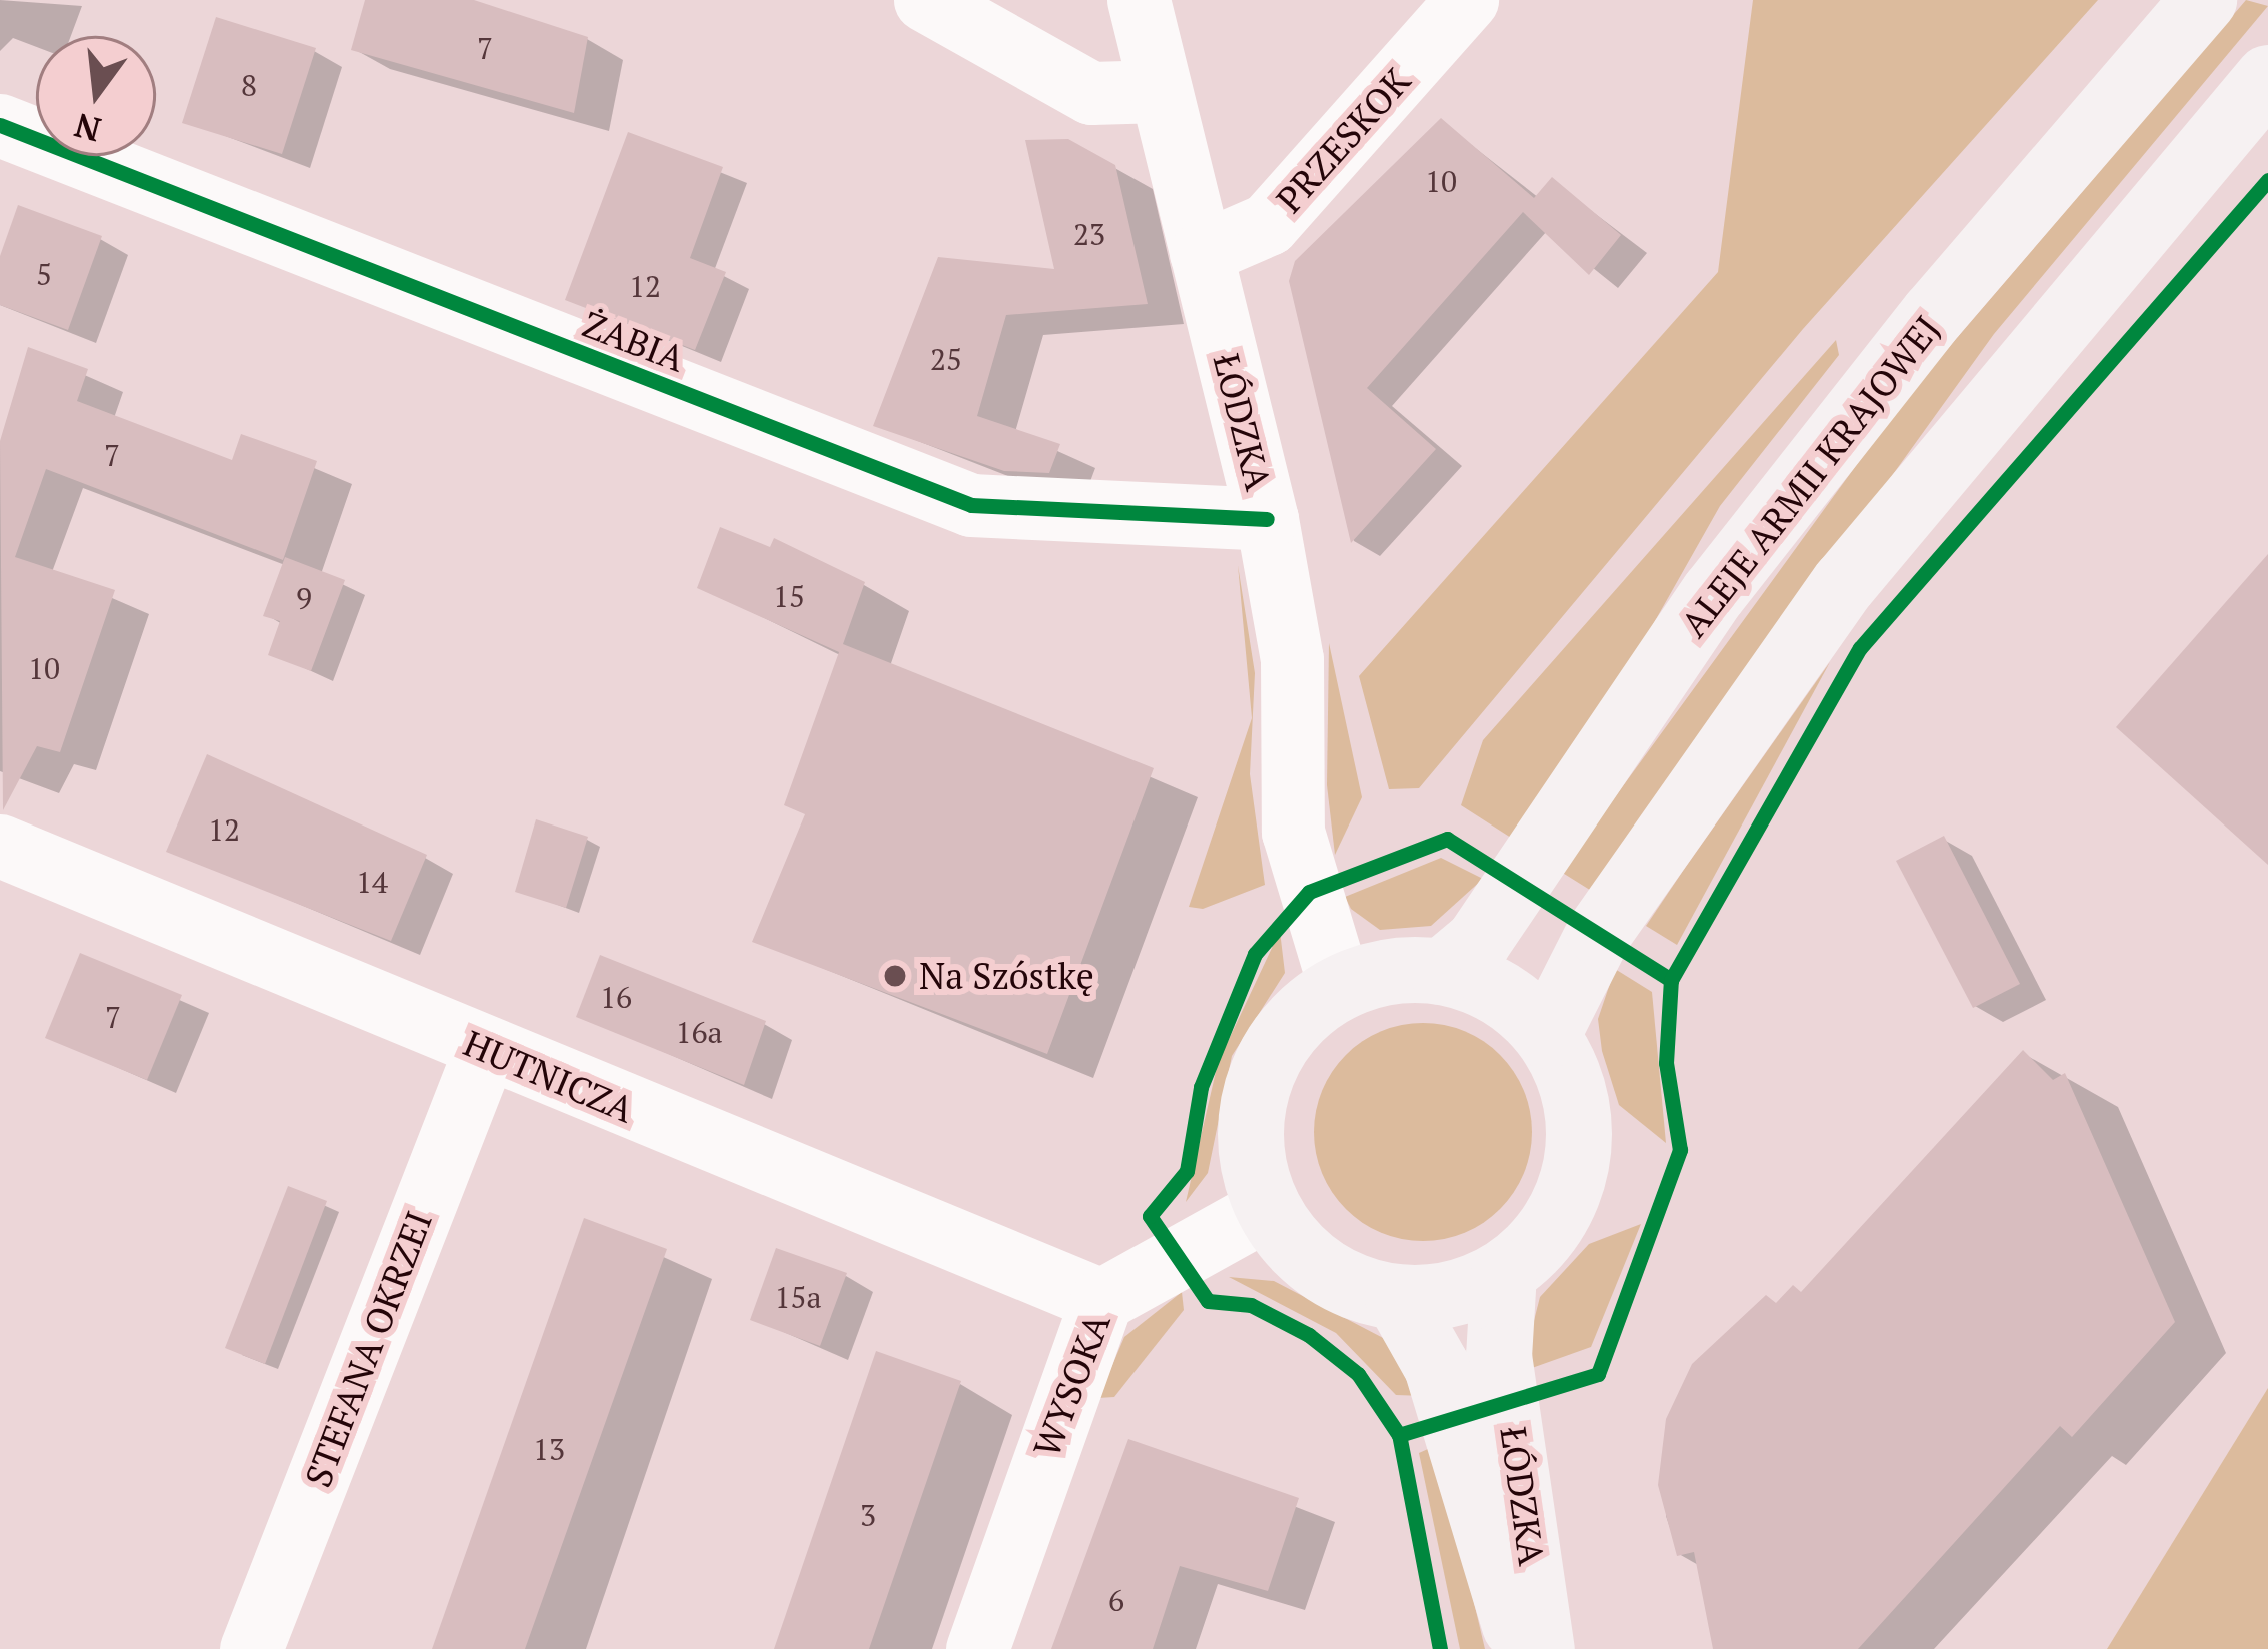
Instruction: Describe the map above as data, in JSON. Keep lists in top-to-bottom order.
{
  "streets": {
    "main road": ["ŁÓDZKA", "ALEJE ARMII KRAJOWEJ"],
    "street": [
      "PRZESKOK",
      "ŻABIA",
      "HUTNICZA",
      "STEFANA OKRZEI",
      "WYSOKA"
    ]
  },
  "crossings": [
    ["PRZESKOK", "ŁÓDZKA"],
    ["ŻABIA", "ŁÓDZKA"],
    ["ŁÓDZKA", "ALEJE ARMII KRAJOWEJ"],
    ["ŁÓDZKA", "WYSOKA"],
    ["ALEJE ARMII KRAJOWEJ", "WYSOKA"],
    ["HUTNICZA", "STEFANA OKRZEI"],
    ["HUTNICZA", "WYSOKA"]
  ],
  "places": ["Na Szóstkę"],
  "house_numbers": [
    "7",
    "8",
    "10",
    "23",
    "5",
    "12",
    "25",
    "7",
    "15",
    "9",
    "10",
    "12",
    "14",
    "16",
    "7",
    "16a",
    "15a",
    "13",
    "3",
    "6"
  ],
  "north": "bottom"
}
